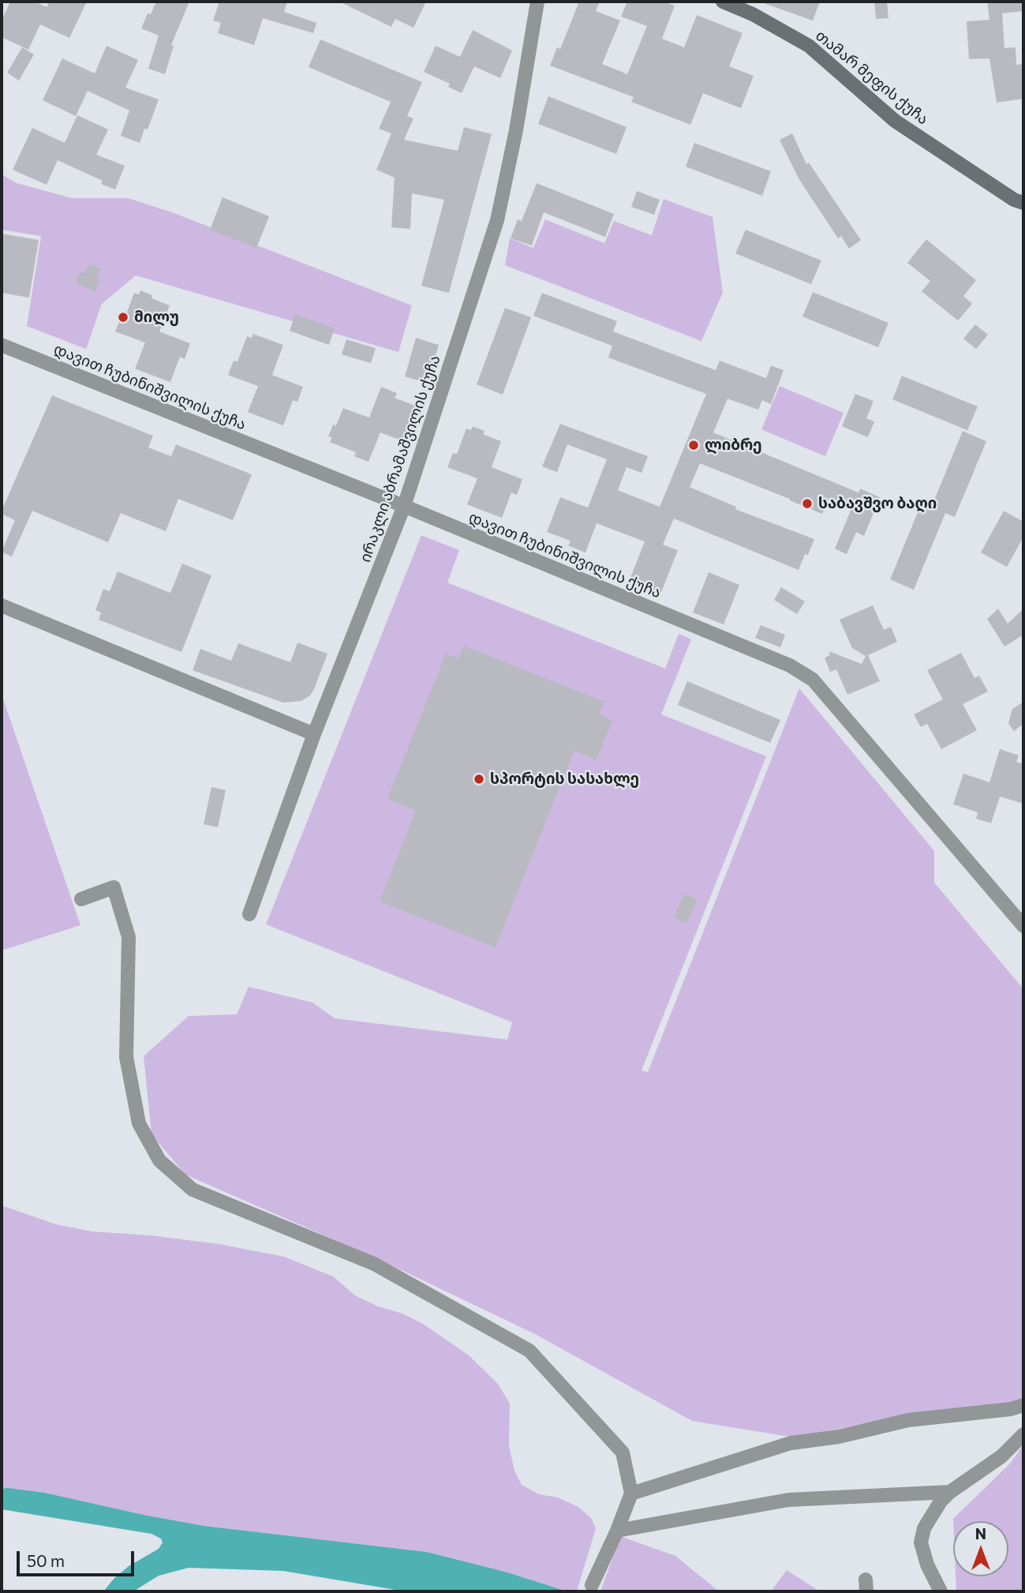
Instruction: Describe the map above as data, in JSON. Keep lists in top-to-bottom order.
{
  "streets": {
    "street": ["თამარ მეფის ქუჩა", "დავით ჩუბინიშვილის ქუჩა", "ირაკლი აბრამაშვილის ქუჩა"]
  },
  "crossings": [
    ["დავით ჩუბინიშვილის ქუჩა", "ირაკლი აბრამაშვილის ქუჩა"]
  ],
  "places": [
    "მილუ",
    "ლიბრე",
    "საბავშვო ბაღი",
    "სპორტის სასახლე"
  ],
  "scale_bar": "50 m",
  "north": "top"
}
